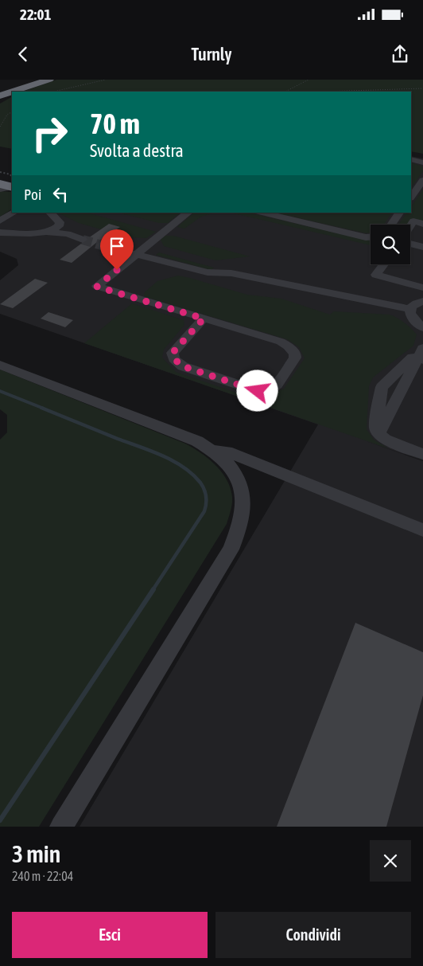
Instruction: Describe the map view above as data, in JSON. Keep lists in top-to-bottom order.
{
  "page": {
    "status": "22:01",
    "header": "Turnly",
    "turn": ["70 m", "Svolta a destra"],
    "then": "Poi",
    "heading": ["3 min", "240 m · 22:04"],
    "buttons": ["Esci", "Condividi"]
  }
}
